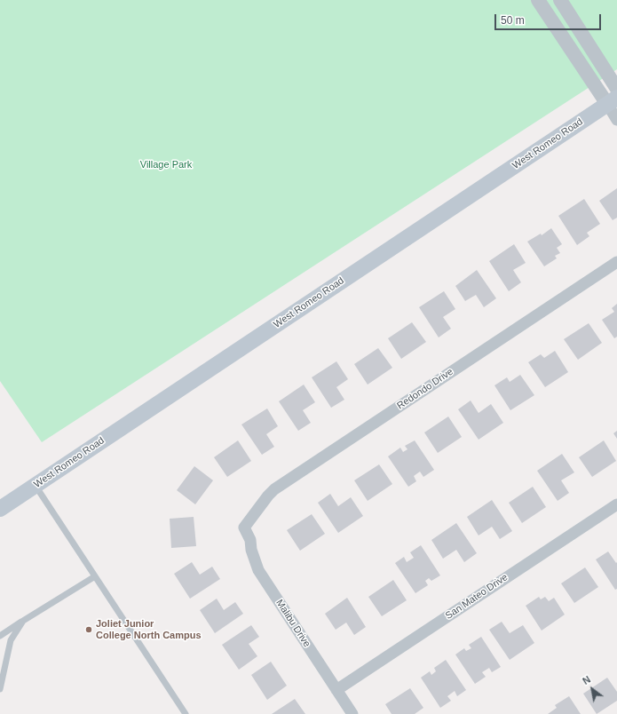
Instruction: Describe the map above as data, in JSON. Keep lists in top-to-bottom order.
{
  "streets": {
    "main road": ["West Romeo Road"],
    "street": ["Redondo Drive", "San Mateo Drive", "Malibu Drive"]
  },
  "crossings": [
    ["Redondo Drive", "Malibu Drive"],
    ["San Mateo Drive", "Malibu Drive"]
  ],
  "parks": ["Village Park"],
  "places": ["Joliet Junior College North Campus"],
  "scale_bar": "50 m",
  "north": "top left"
}
